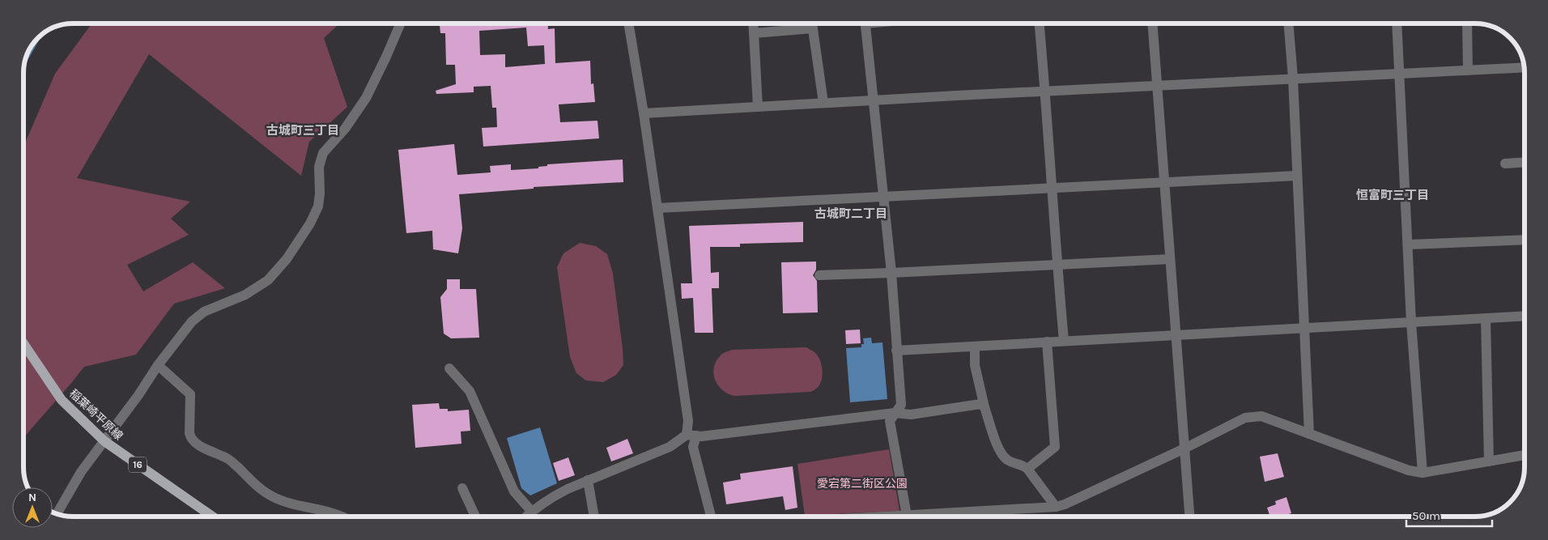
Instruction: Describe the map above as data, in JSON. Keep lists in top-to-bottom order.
{
  "streets": {
    "main road": ["稲葉崎平原線", "16"]
  },
  "districts": ["古城町三丁目", "恒富町三丁目", "古城町二丁目"],
  "parks": ["愛宕第二街区公園"],
  "scale_bar": "50 m",
  "north": "top"
}
